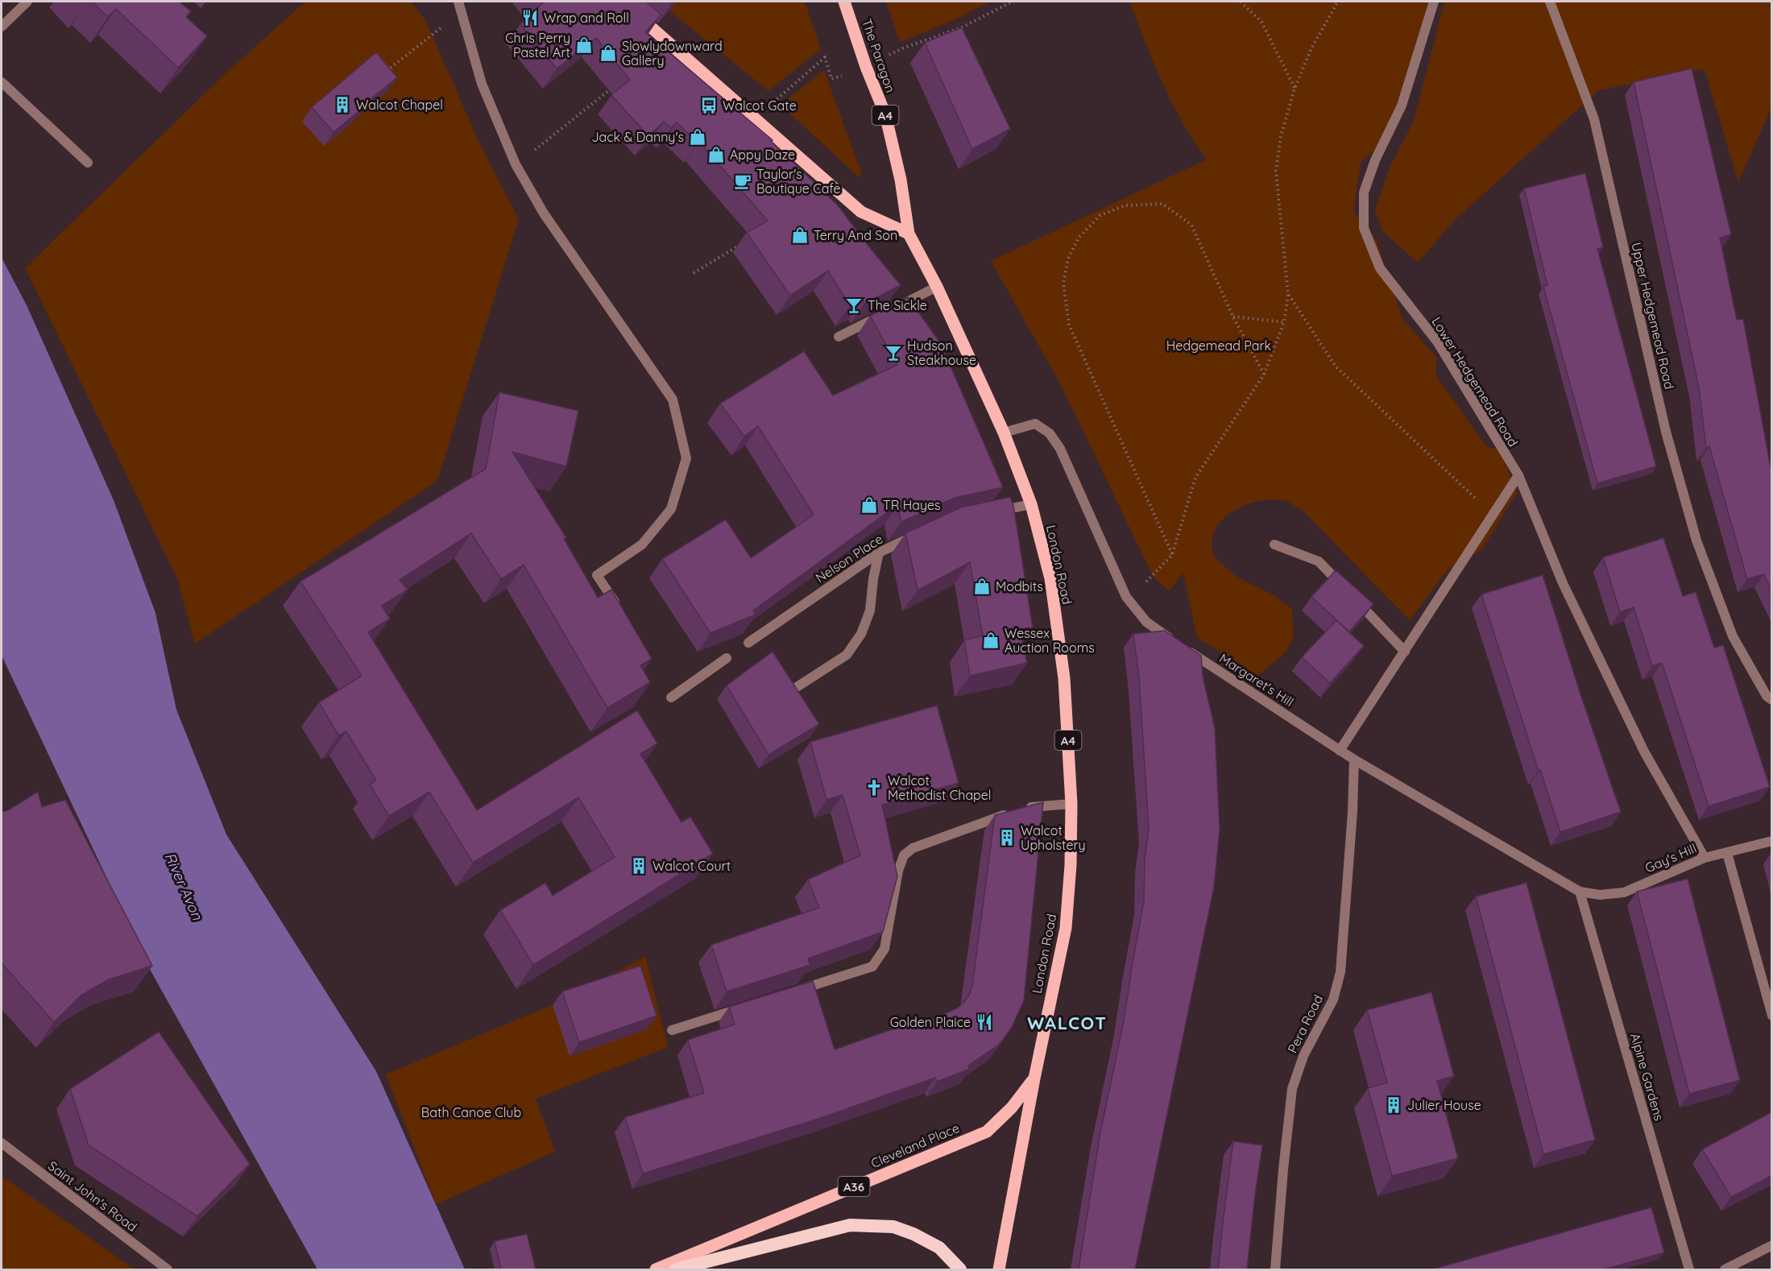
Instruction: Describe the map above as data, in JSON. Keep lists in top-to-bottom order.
{
  "streets": {
    "main road": [
      "The Paragon",
      "A4",
      "London Road",
      "Cleveland Place",
      "A36"
    ],
    "street": [
      "Upper Hedgemead Road",
      "Lower Hedgemead Road",
      "Nelson Place",
      "Margaret's Hill",
      "Gay's Hill",
      "Pera Road",
      "Alpine Gardens",
      "Saint John's Road"
    ]
  },
  "crossings": [
    ["The Paragon", "London Road"],
    ["Lower Hedgemead Road", "Gay's Hill"],
    ["London Road", "Margaret's Hill"],
    ["London Road", "Cleveland Place"],
    ["Margaret's Hill", "Gay's Hill"],
    ["Margaret's Hill", "Pera Road"],
    ["Margaret's Hill", "Alpine Gardens"],
    ["Gay's Hill", "Alpine Gardens"]
  ],
  "districts": ["WALCOT"],
  "water": ["River Avon"],
  "parks": ["Hedgemead Park", "Bath Canoe Club"],
  "places": {
    "restaurant": ["Wrap and Roll", "Golden Plaice"],
    "shop": [
      "Chris Perry Pastel Art",
      "Slowlydownward Gallery",
      "Jack & Danny's",
      "Appy Daze",
      "Terry And Son",
      "TR Hayes",
      "Modbits",
      "Wessex Auction Rooms"
    ],
    "building": [
      "Walcot Chapel",
      "Walcot Upholstery",
      "Walcot Court",
      "Julier House"
    ],
    "bus stop": ["Walcot Gate"],
    "cafe": ["Taylor's Boutique Cafe"],
    "bar": ["The Sickle", "Hudson Steakhouse"],
    "church": ["Walcot Methodist Chapel"]
  }
}
